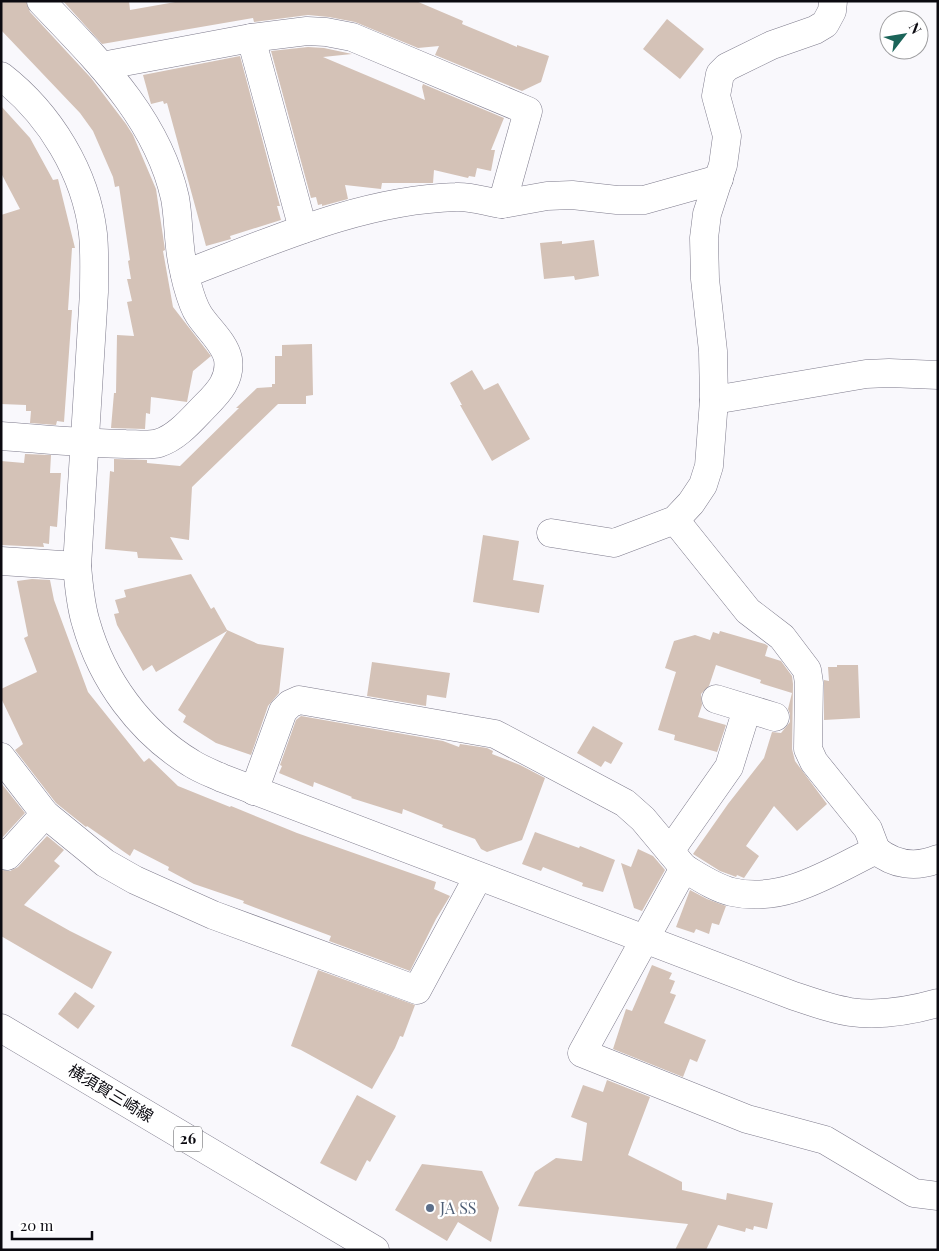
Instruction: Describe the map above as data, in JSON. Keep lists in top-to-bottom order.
{
  "streets": {
    "street": ["横須賀三崎線", "26"]
  },
  "places": ["JA SS"],
  "scale_bar": "20 m",
  "north": "top right"
}
